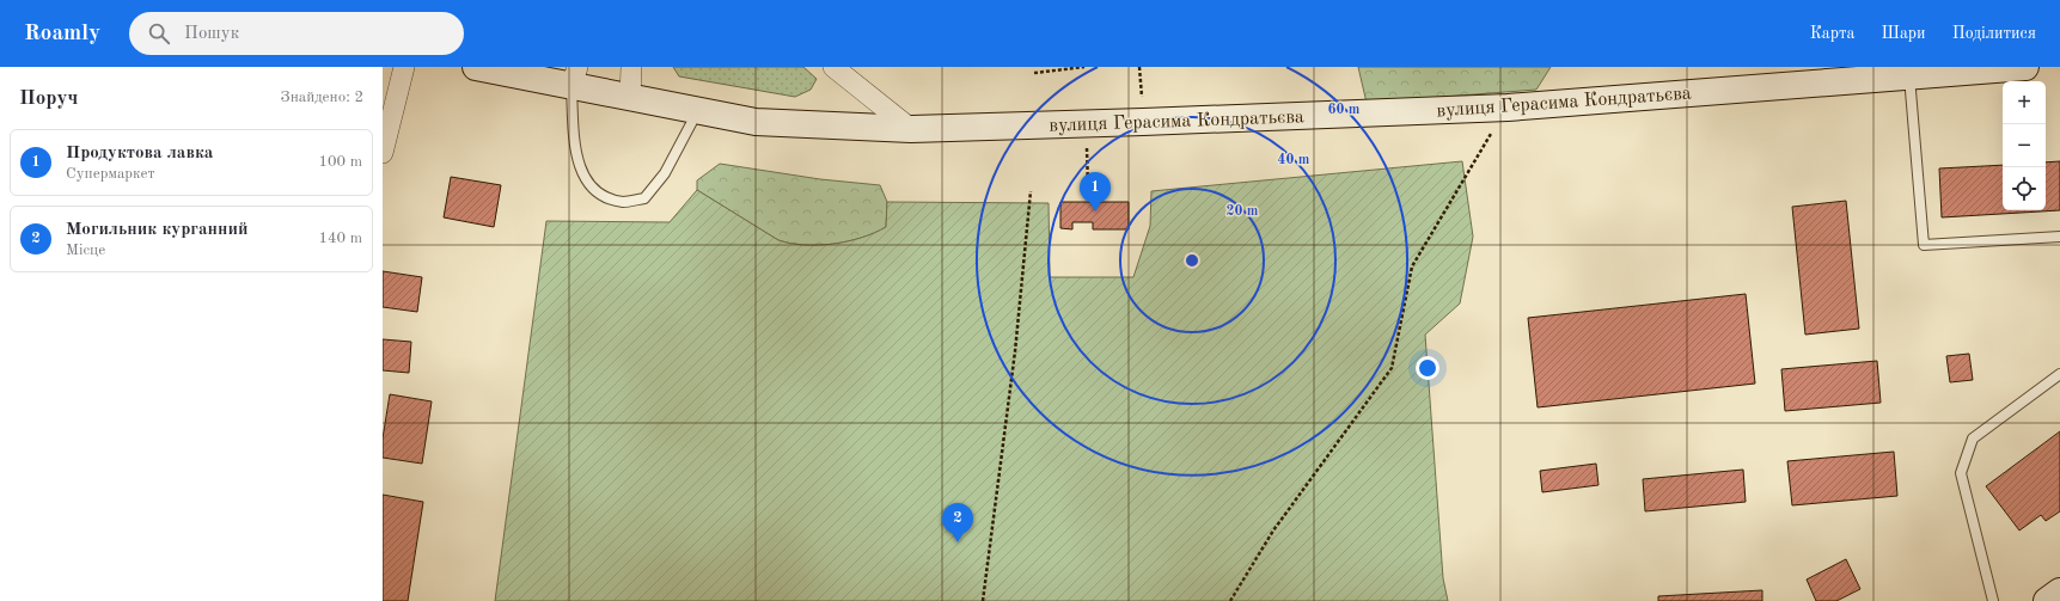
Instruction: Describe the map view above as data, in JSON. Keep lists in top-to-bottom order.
{
  "streets": {
    "main road": ["вулиця Герасима Кондратьєва"]
  },
  "page": {
    "header": "Roamly",
    "search": "Пошук",
    "nav": ["Карта", "Шари", "Поділитися"],
    "heading": ["Поруч", "Знайдено: 2"],
    "map_buttons": ["+", "−"],
    "list": [
      {
        "mark": "1",
        "name": "Продуктова лавка",
        "note": "Супермаркет",
        "value": "100 m"
      },
      {
        "mark": "2",
        "name": "Могильник курганний",
        "note": "Місце",
        "value": "140 m"
      }
    ],
    "pins": ["1", "2"]
  },
  "rings": ["60 m", "40 m", "20 m"]
}
